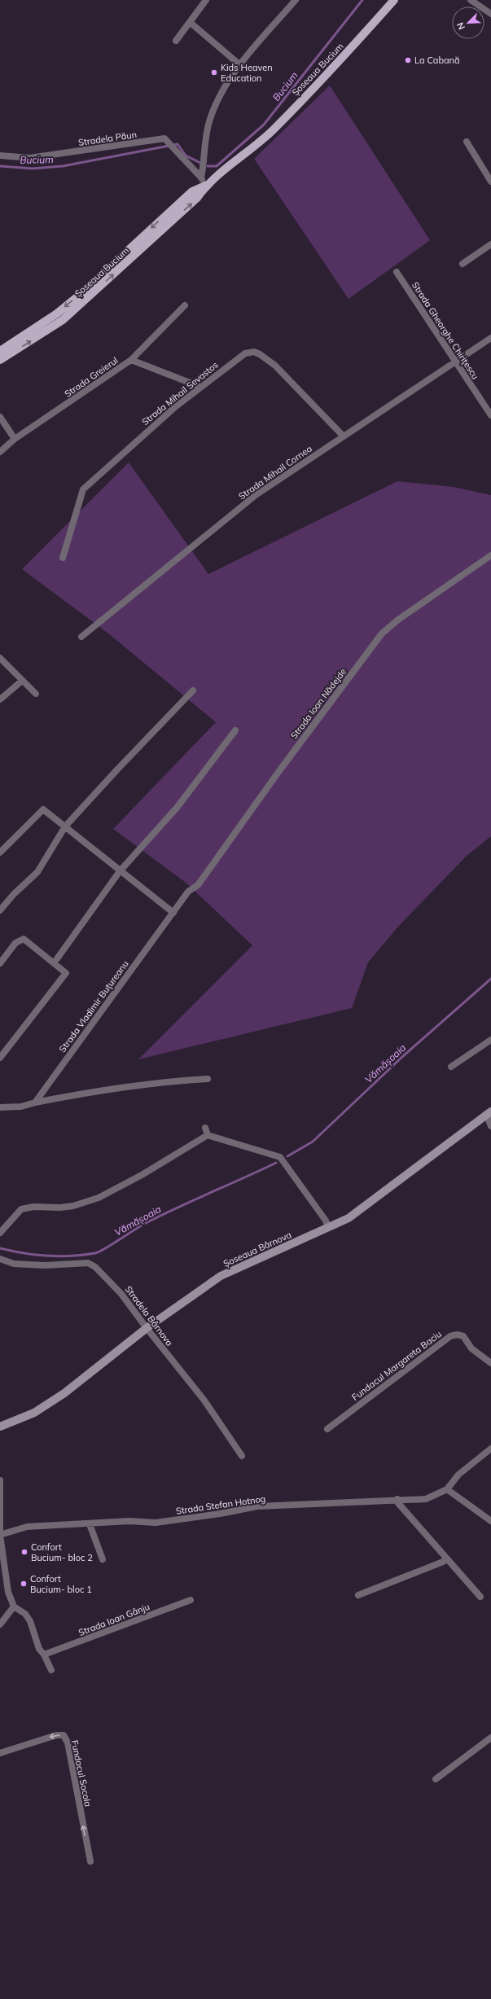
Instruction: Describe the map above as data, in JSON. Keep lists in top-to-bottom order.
{
  "streets": {
    "main road": ["Șoseaua Bucium", "Șoseaua Bârnova"],
    "street": [
      "Stradela Păun",
      "Strada Gheorghe Chirițescu",
      "Strada Greierul",
      "Strada Mihail Sevastos",
      "Strada Mihail Cornea",
      "Strada Ioan Nădejde",
      "Strada Vladimir Buțureanu",
      "Stradela Bârnova",
      "Fundacul Margareta Baciu",
      "Strada Stefan Hotnog",
      "Strada Ioan Gânju",
      "Fundacul Socola"
    ]
  },
  "crossings": [
    ["Șoseaua Bucium", "Stradela Păun"],
    ["Strada Gheorghe Chirițescu", "Strada Mihail Cornea"],
    ["Strada Mihail Sevastos", "Strada Mihail Cornea"],
    ["Strada Ioan Nădejde", "Strada Vladimir Buțureanu"],
    ["Șoseaua Bârnova", "Stradela Bârnova"]
  ],
  "water": ["Bucium", "Vămășoaia"],
  "places": [
    "La Cabană",
    "Kids Heaven Education",
    "Confort Bucium- bloc 2",
    "Confort Bucium- bloc 1"
  ],
  "north": "bottom left"
}
